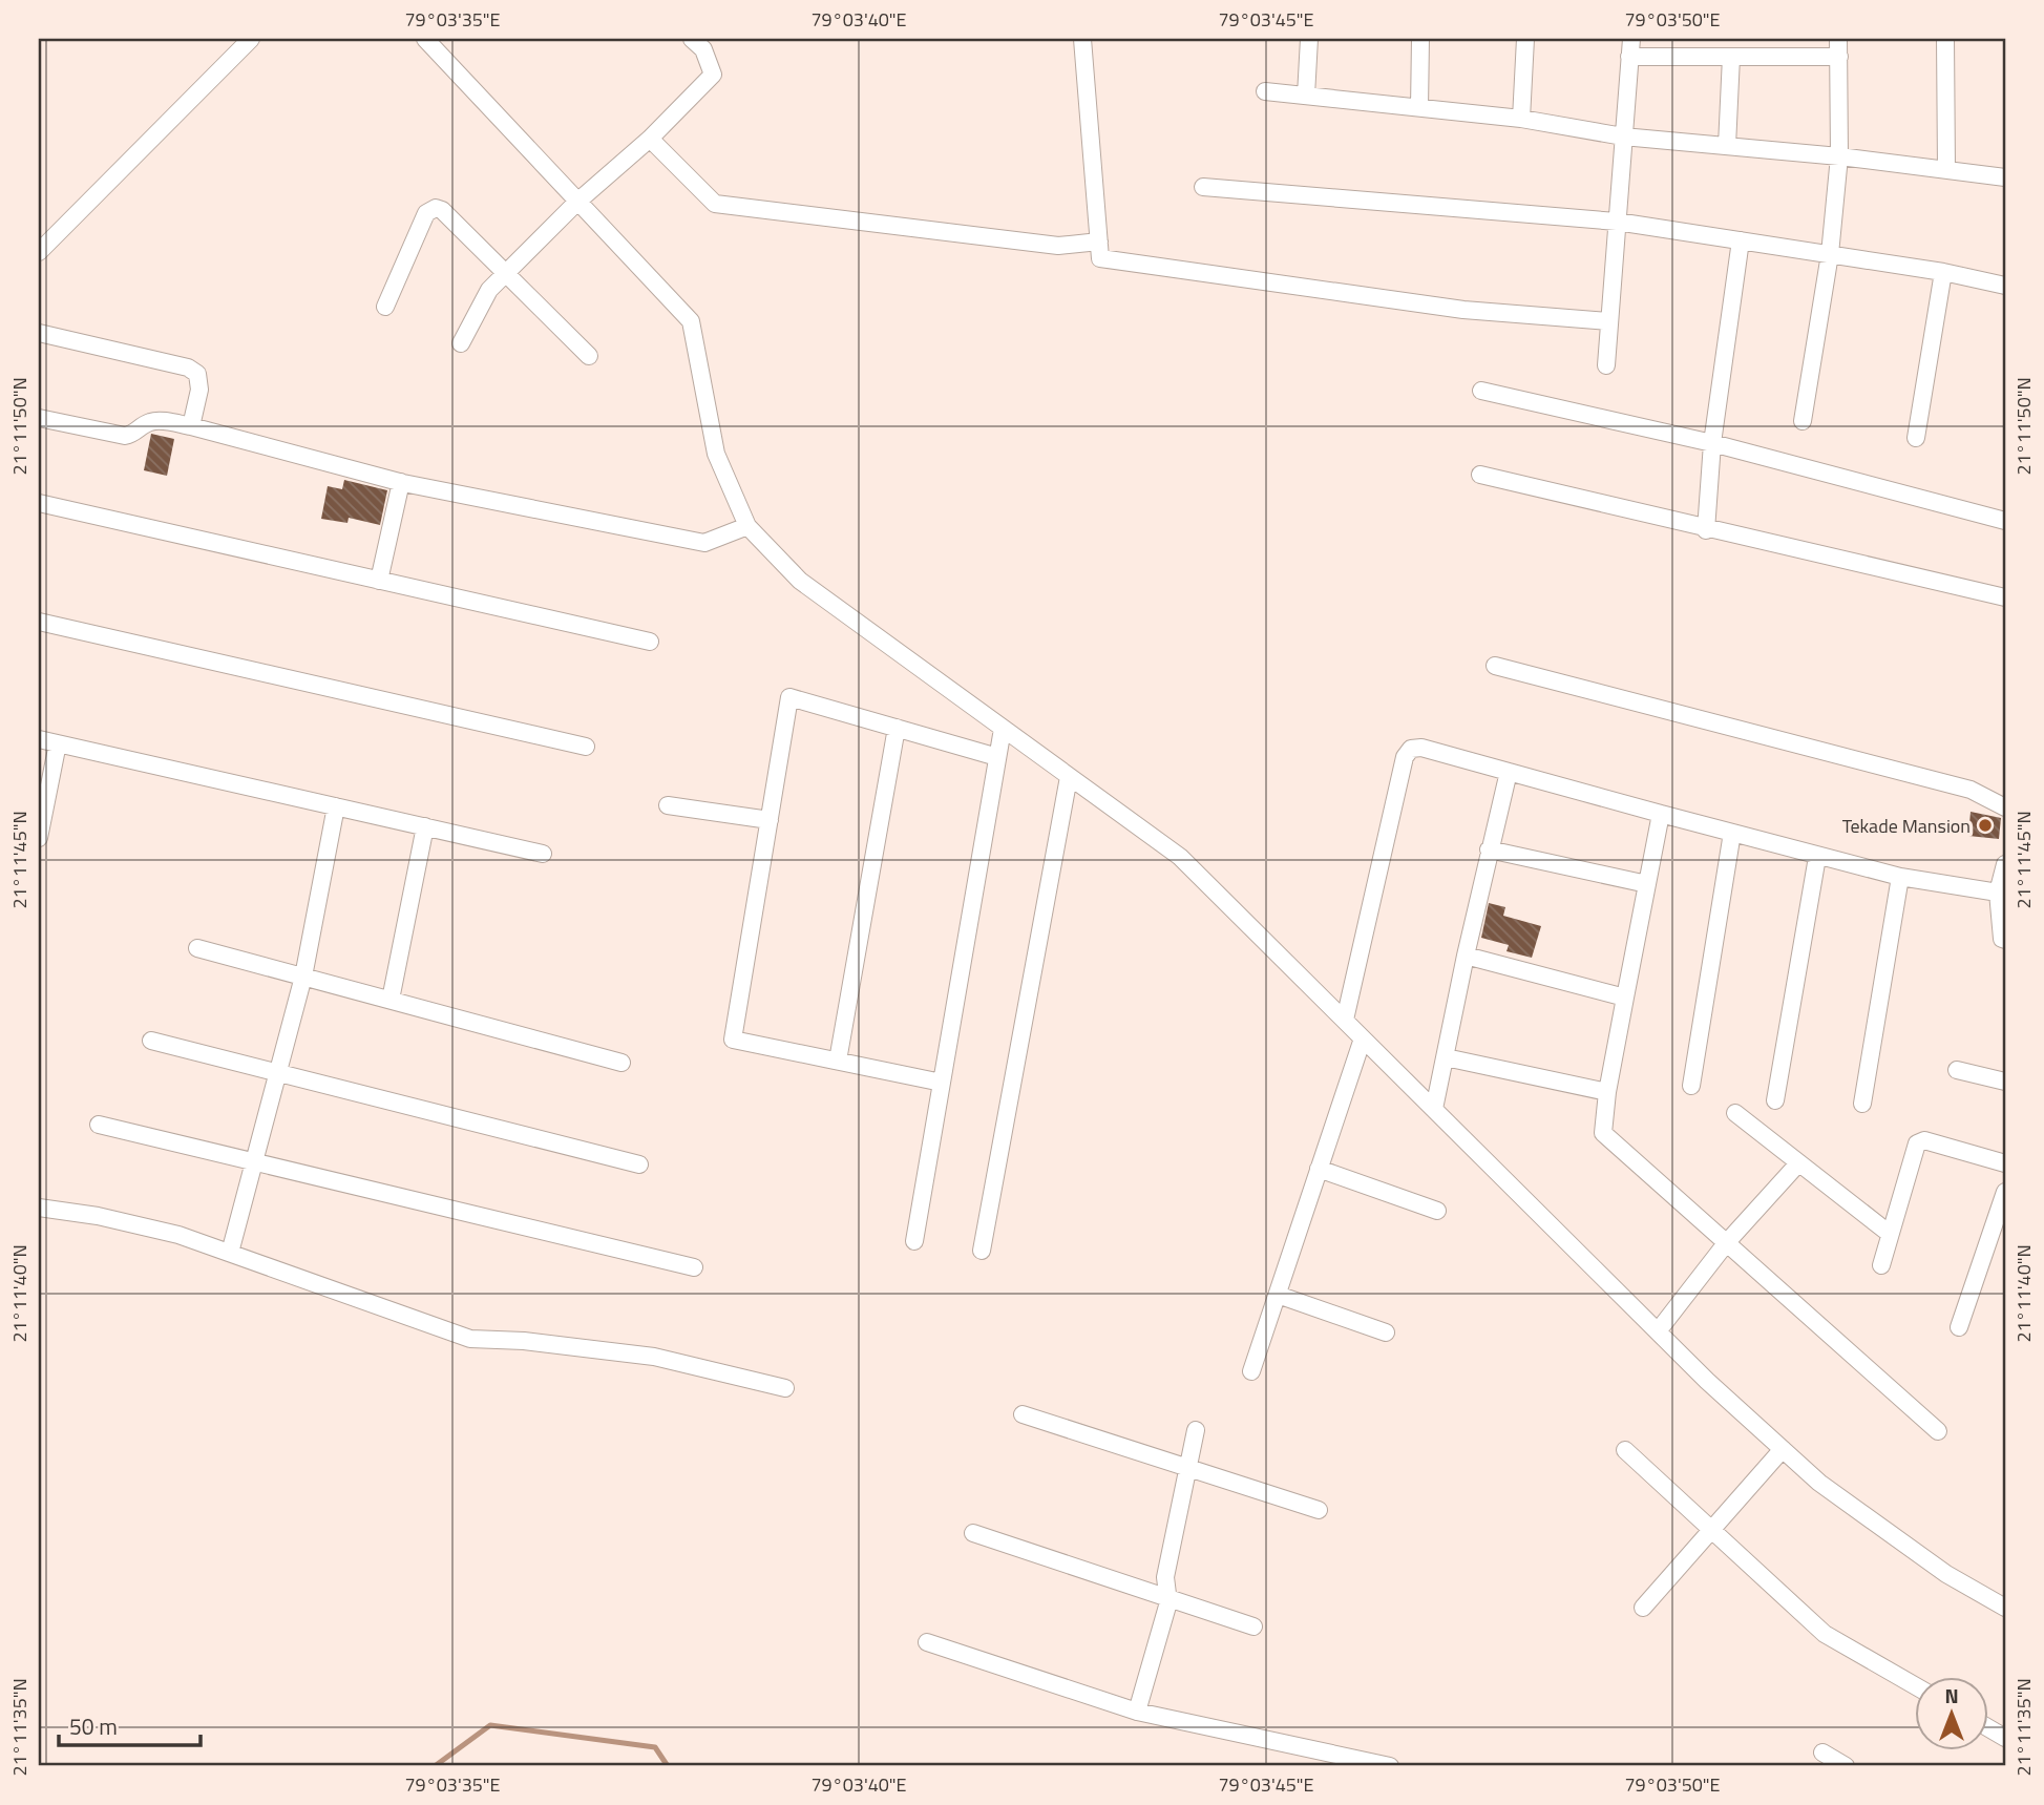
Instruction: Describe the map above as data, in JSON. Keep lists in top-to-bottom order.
{
  "places": ["Tekade Mansion"],
  "scale_bar": "50 m",
  "north": "top",
  "coordinates": [
    "79°03'35\"E",
    "79°03'40\"E",
    "79°03'45\"E",
    "79°03'50\"E",
    "21°11'50\"N",
    "21°11'45\"N",
    "21°11'40\"N",
    "21°11'35\"N"
  ]
}
